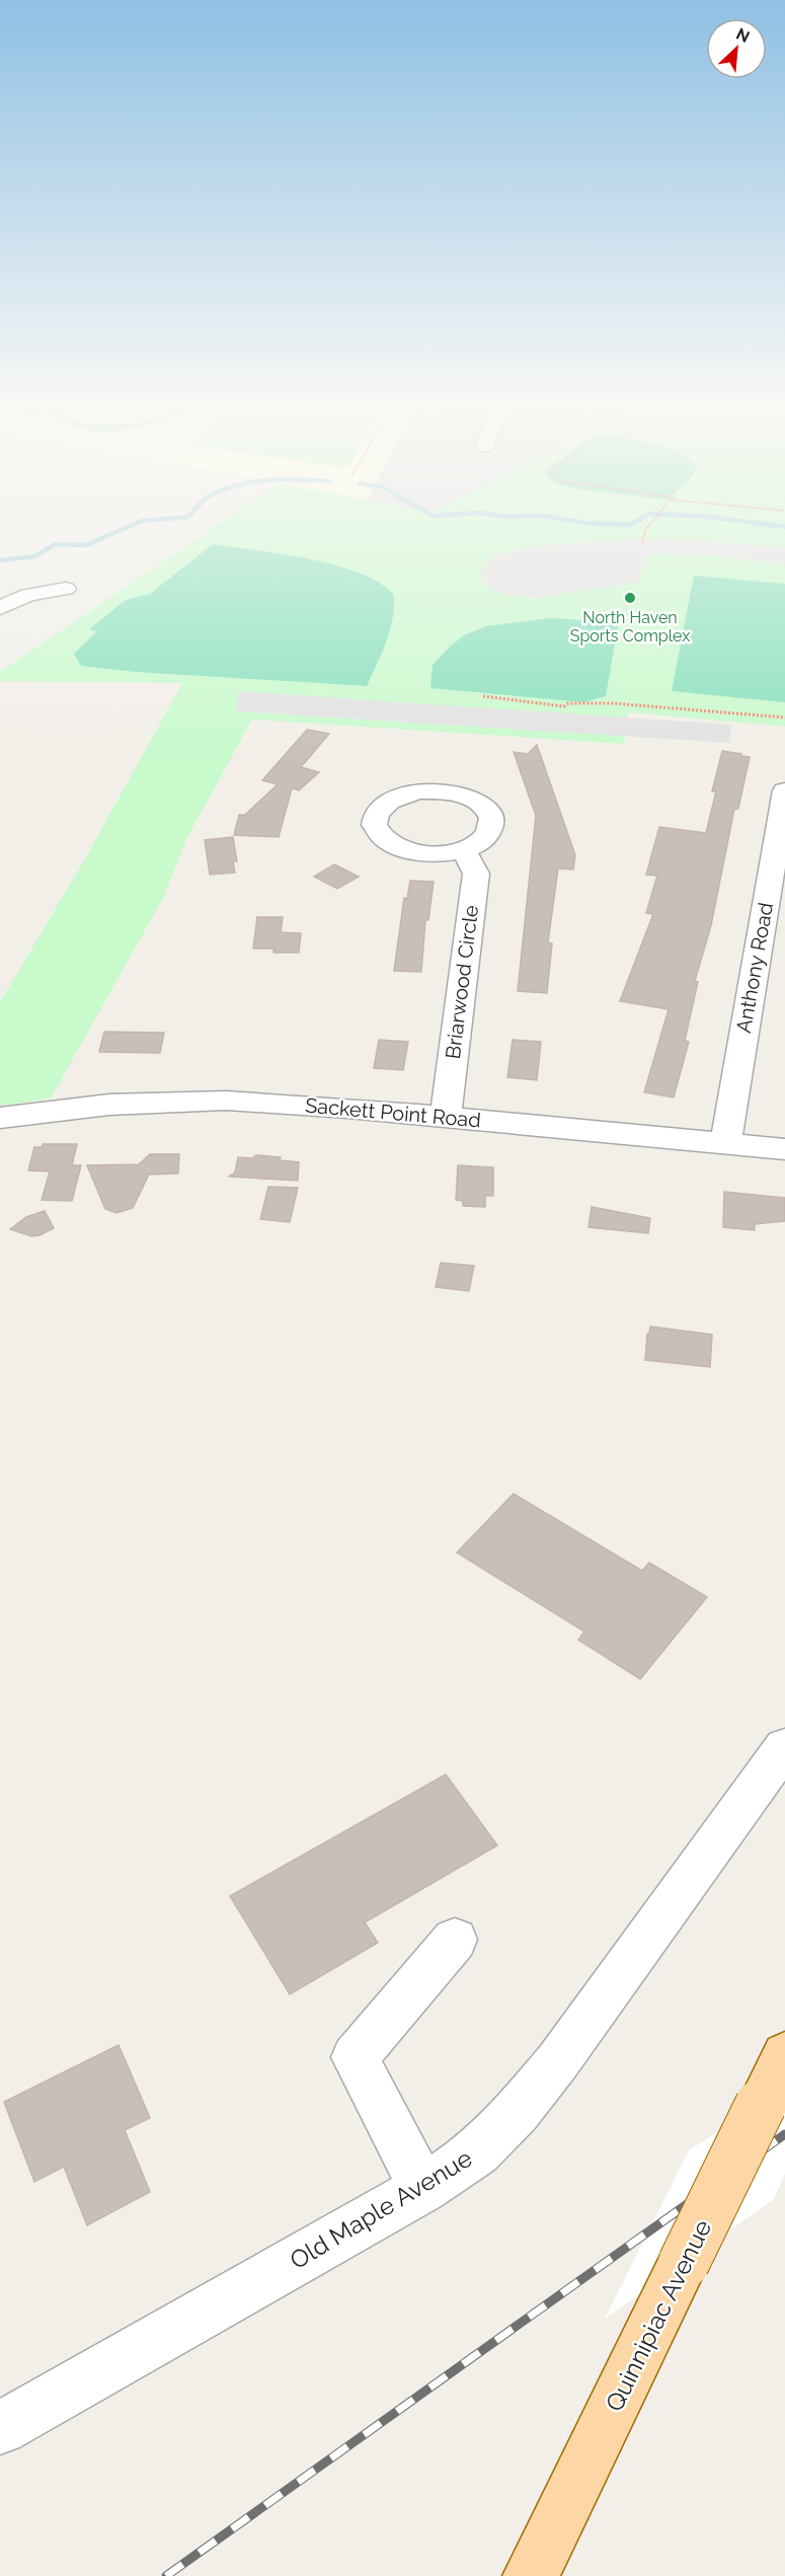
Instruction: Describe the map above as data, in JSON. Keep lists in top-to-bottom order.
{
  "streets": {
    "main road": ["Quinnipiac Avenue"],
    "street": [
      "Anthony Road",
      "Briarwood Circle",
      "Sackett Point Road",
      "Old Maple Avenue"
    ]
  },
  "crossings": [
    ["Anthony Road", "Sackett Point Road"],
    ["Briarwood Circle", "Sackett Point Road"]
  ],
  "places": ["North Haven Sports Complex"],
  "north": "top right"
}
